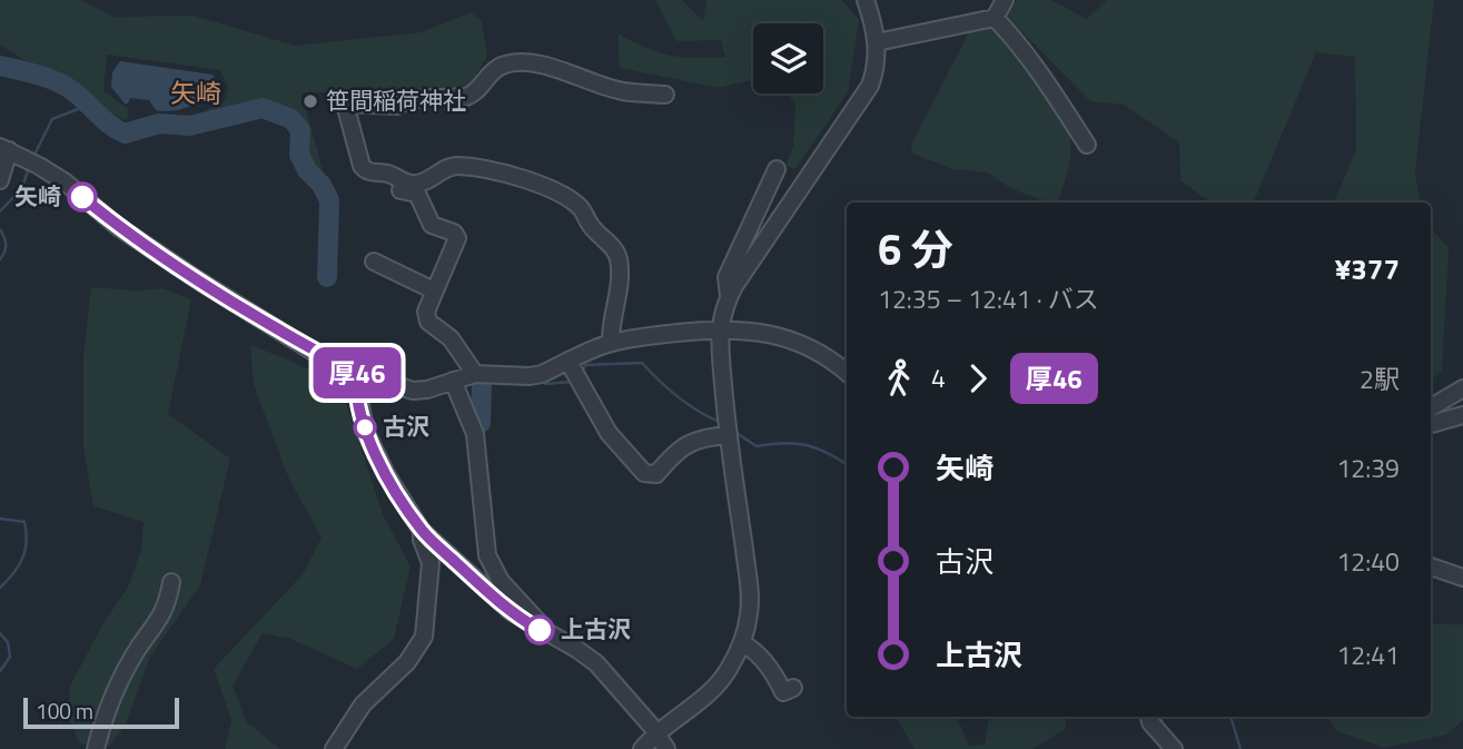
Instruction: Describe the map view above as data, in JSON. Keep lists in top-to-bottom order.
{
  "districts": ["矢崎"],
  "places": [
    "笹間稲荷神社",
    "矢崎",
    "古沢",
    "上古沢"
  ],
  "lines": ["bus line 厚46"],
  "scale_bar": "100 m",
  "page": {
    "on_map": "厚46",
    "heading": ["6 分", "12:35 – 12:41 · バス", "¥377"],
    "legs": ["4", "厚46", "2駅"],
    "list": [
      {
        "name": "矢崎",
        "value": "12:39"
      },
      {
        "name": "古沢",
        "value": "12:40"
      },
      {
        "name": "上古沢",
        "value": "12:41"
      }
    ],
    "scale": "100 m"
  }
}
